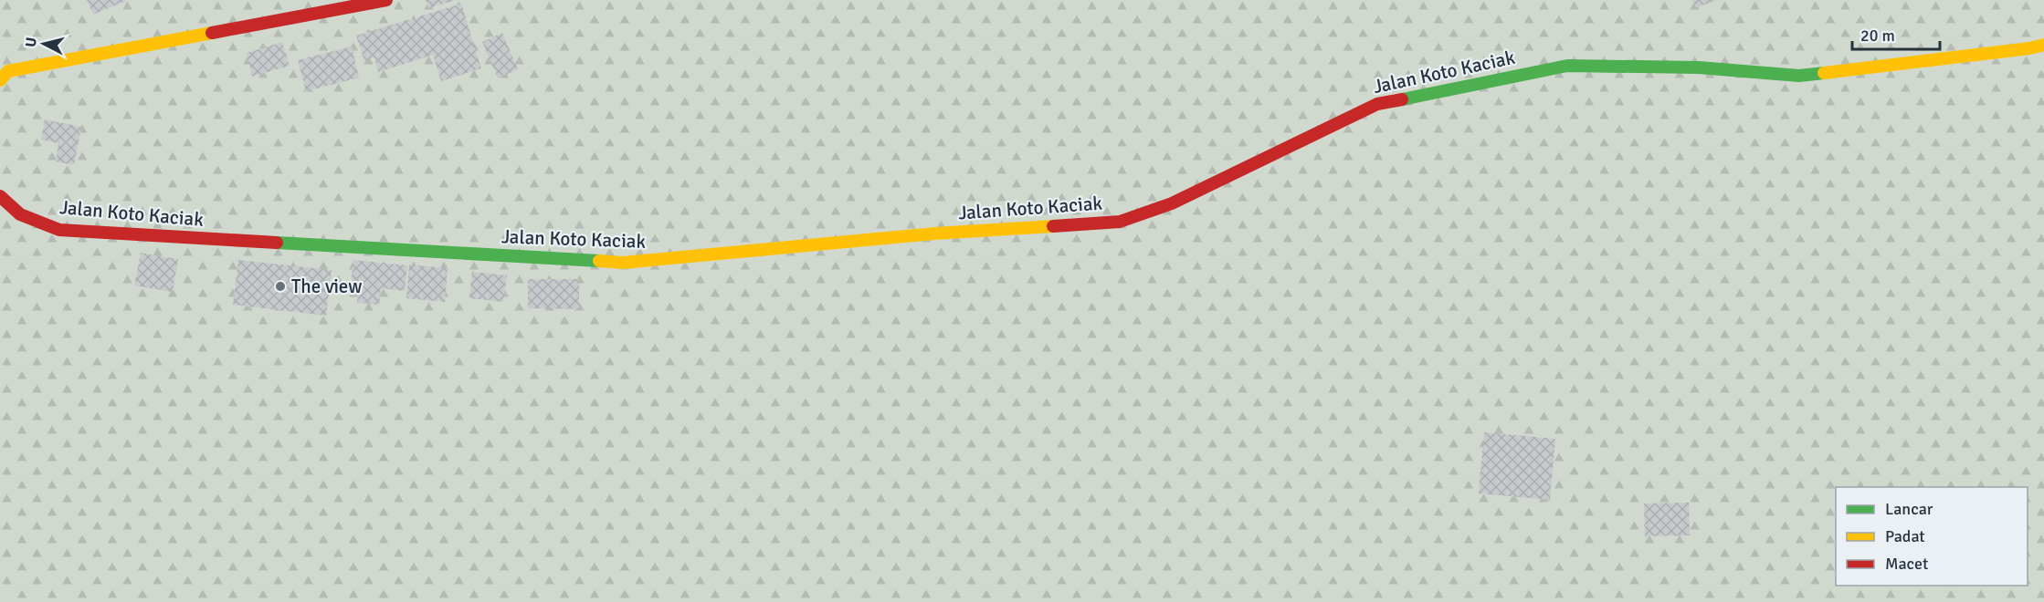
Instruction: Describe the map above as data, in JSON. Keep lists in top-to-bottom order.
{
  "streets": {
    "street": ["Jalan Koto Kaciak"]
  },
  "places": ["The view"],
  "legend": ["Lancar", "Padat", "Macet"],
  "scale_bar": "20 m",
  "north": "left"
}
